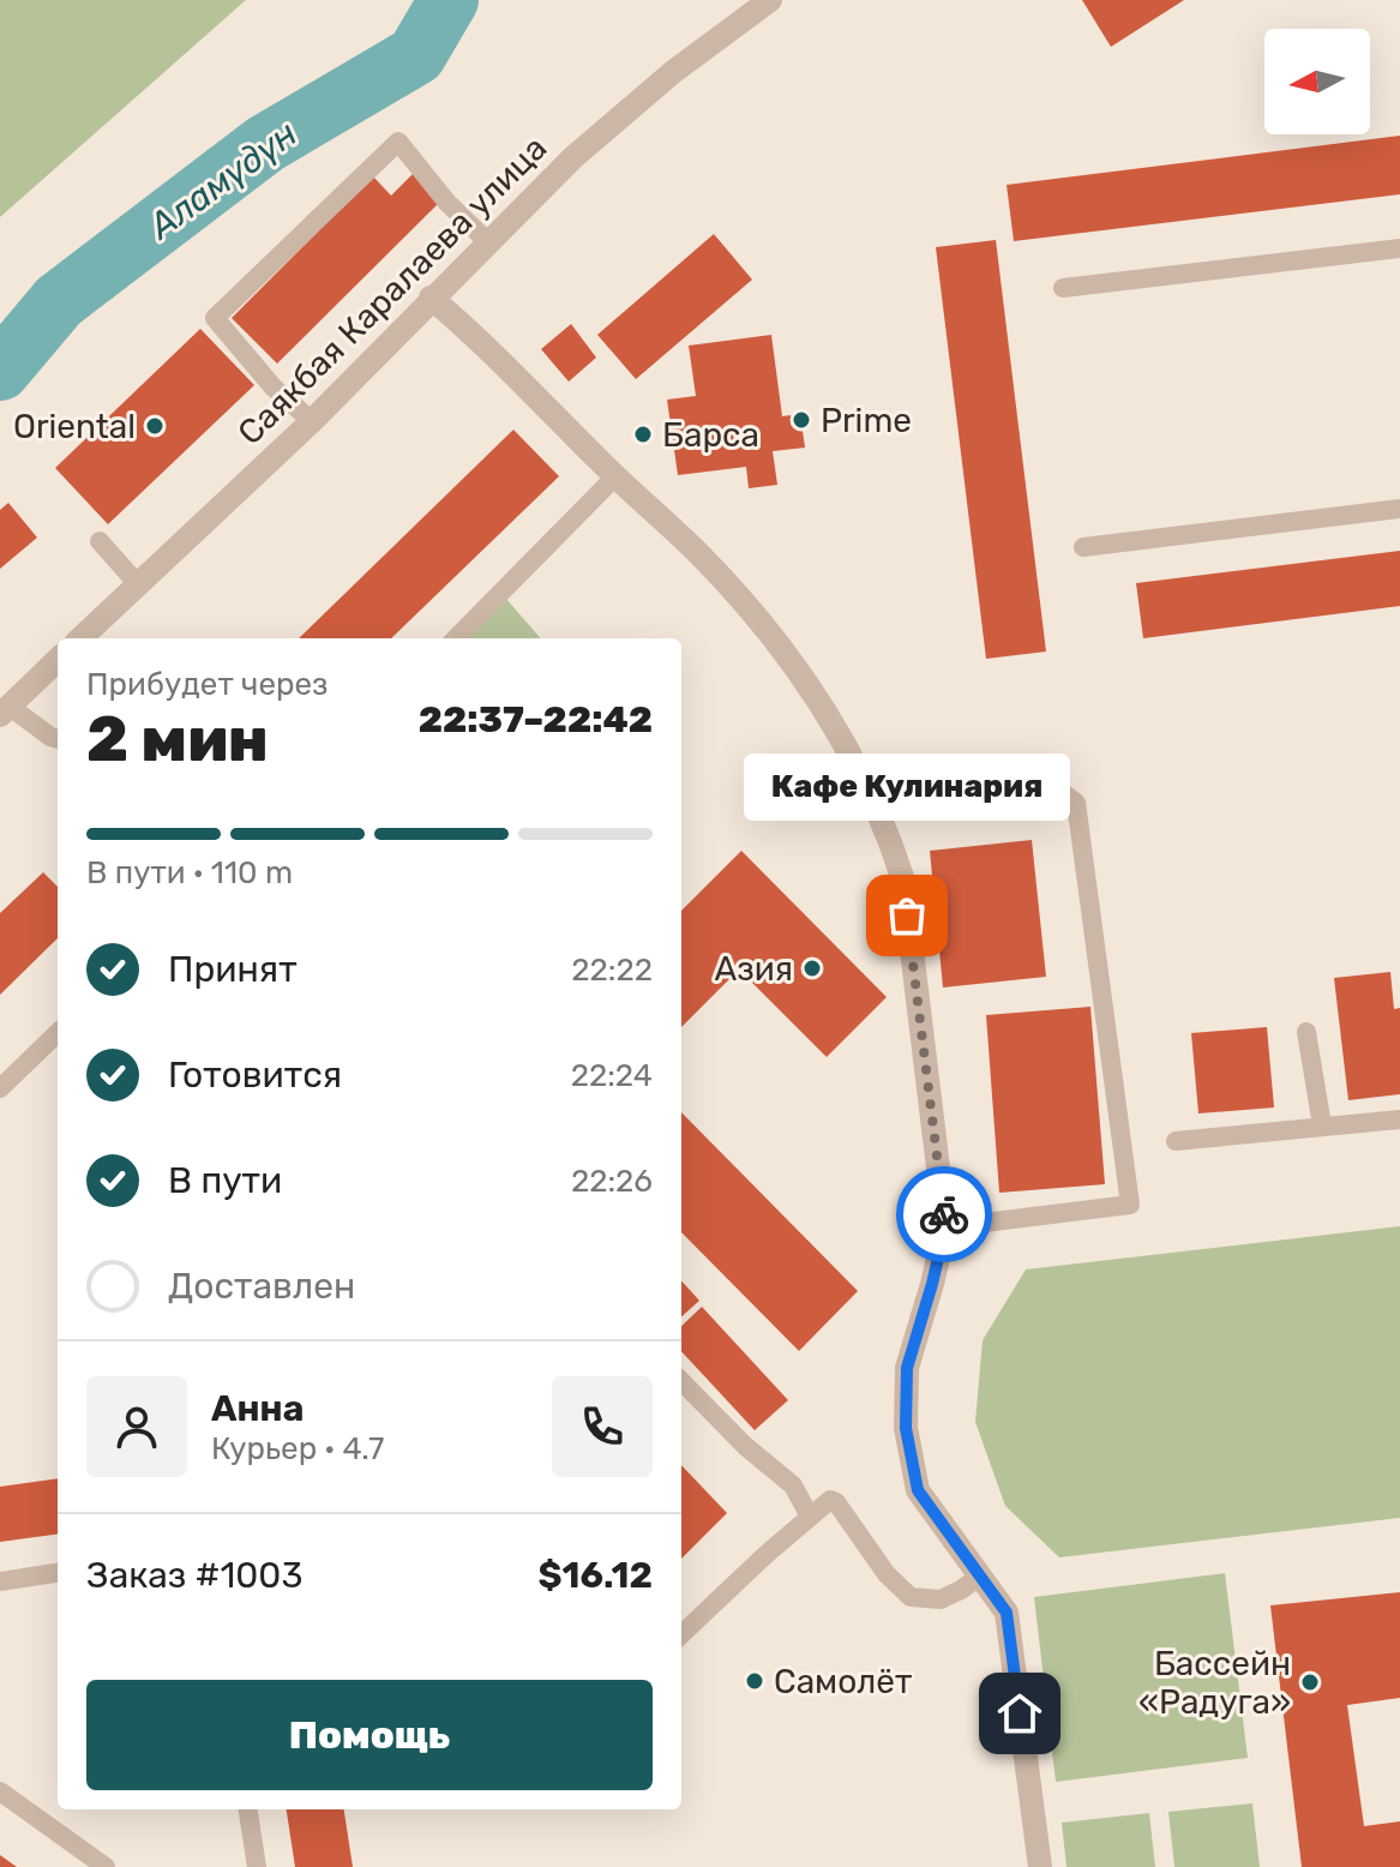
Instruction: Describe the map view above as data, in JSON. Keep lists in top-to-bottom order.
{
  "streets": {
    "street": ["Саякбая Каралаева улица"]
  },
  "water": ["Аламүдүн"],
  "places": [
    "Prime",
    "Oriental",
    "Барса",
    "Кафе Кулинария",
    "Азия",
    "Самолёт",
    "Бассейн «Радуга»"
  ],
  "north": "left",
  "page": {
    "heading": ["2 мин", "Прибудет через", "22:37–22:42"],
    "panel": [
      "Анна",
      "Курьер · 4.7",
      "Заказ #1003",
      "$16.12"
    ],
    "bubble": "Кафе Кулинария",
    "bar": "В пути · 110 m",
    "list": [
      ["Принят", "22:22"],
      ["Готовится", "22:24"],
      ["В пути", "22:26"],
      "Доставлен"
    ],
    "buttons": "Помощь"
  }
}
